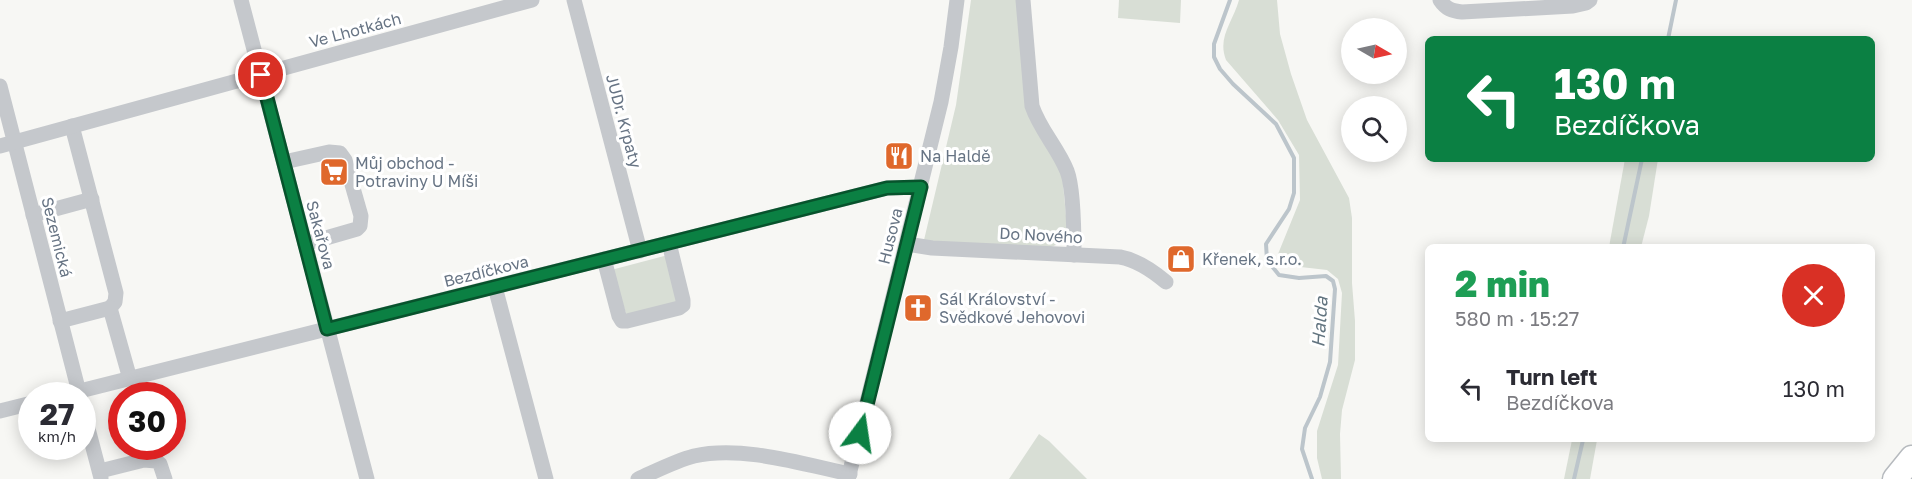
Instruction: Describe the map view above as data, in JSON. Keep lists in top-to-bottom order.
{
  "streets": {
    "street": [
      "Ve Lhotkách",
      "JUDr. Krpaty",
      "Sakařova",
      "Do Nového",
      "Husova",
      "Sezemická",
      "Bezdíčkova"
    ]
  },
  "crossings": [
    ["Ve Lhotkách", "Sakařova"],
    ["Ve Lhotkách", "Sezemická"],
    ["JUDr. Krpaty", "Bezdíčkova"],
    ["Sakařova", "Bezdíčkova"],
    ["Do Nového", "Husova"],
    ["Husova", "Bezdíčkova"]
  ],
  "water": ["Halda"],
  "places": {
    "restaurant": ["Na Haldě"],
    "supermarket": ["Můj obchod - Potraviny U Míši"],
    "shop": ["Křenek, s.r.o."],
    "church": ["Sál Království - Svědkové Jehovovi"]
  },
  "north": "right",
  "page": {
    "turn": ["130 m", "Bezdíčkova"],
    "heading": ["2 min", "580 m · 15:27"],
    "list": [
      {
        "name": "Turn left",
        "note": "Bezdíčkova",
        "value": "130 m"
      }
    ],
    "speed": "27 km/h",
    "limit": "30"
  }
}
